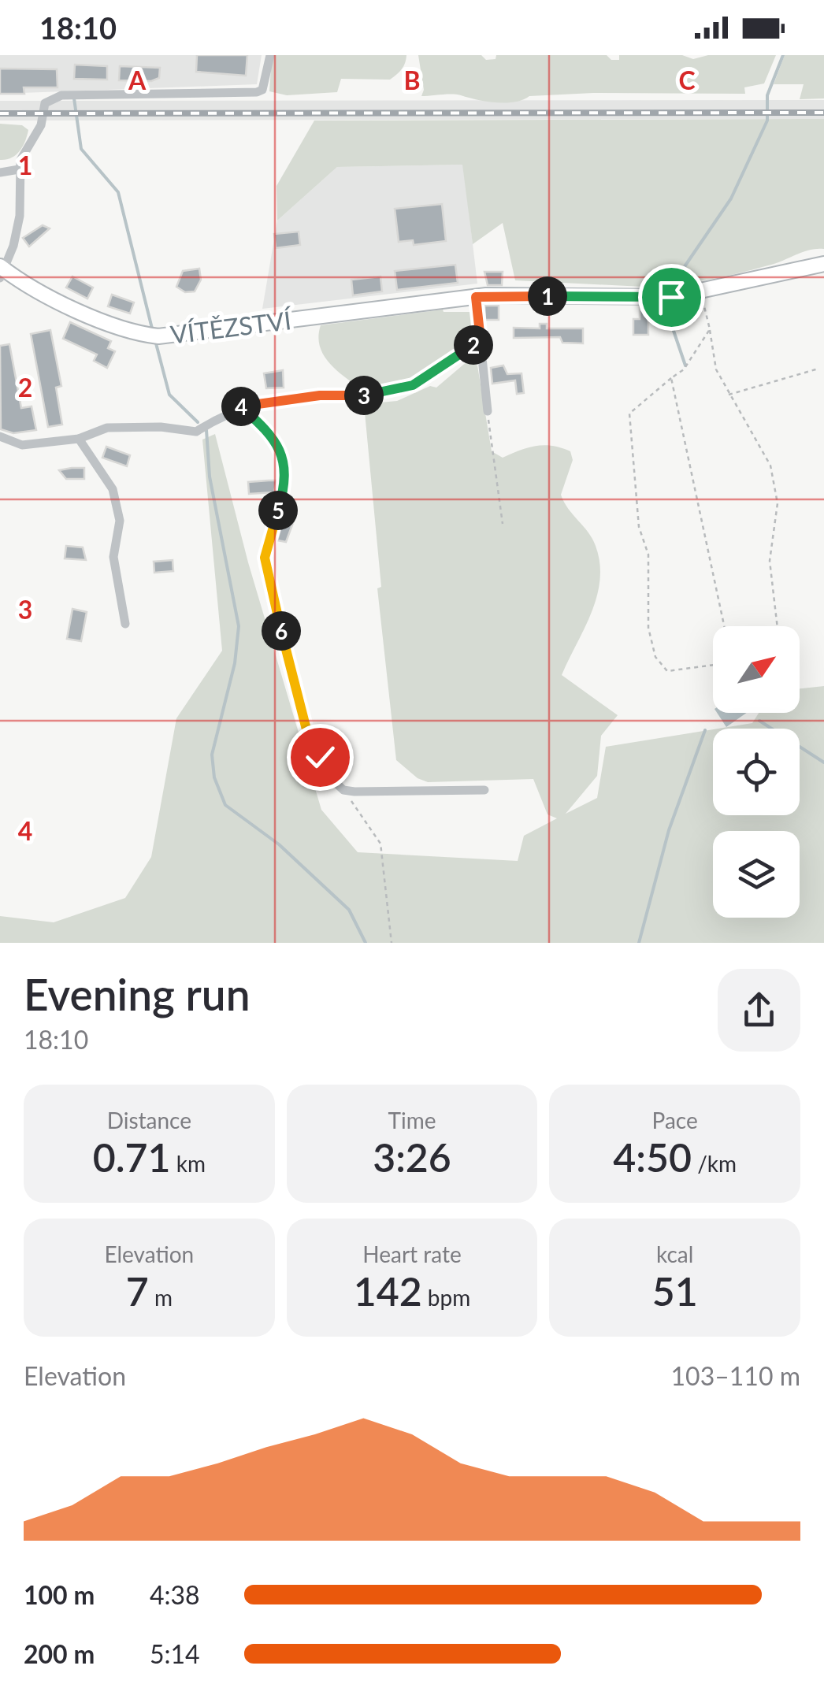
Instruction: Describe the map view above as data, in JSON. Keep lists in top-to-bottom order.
{
  "streets": {
    "main road": ["VÍTĚZSTVÍ"]
  },
  "north": "top right",
  "page": {
    "status": "18:10",
    "pins": [
      "1",
      "2",
      "3",
      "4",
      "5",
      "6"
    ],
    "heading": ["Evening run", "18:10"],
    "stats": [
      ["Distance", "0.71 km"],
      ["Time", "3:26"],
      ["Pace", "4:50 /km"],
      ["Elevation", "7 m"],
      ["Heart rate", "142 bpm"],
      ["kcal", "51"]
    ],
    "chart": ["Elevation", "103–110 m"],
    "list": [
      {
        "name": "100 m",
        "note": "4:38"
      },
      {
        "name": "200 m",
        "note": "5:14"
      }
    ]
  },
  "grid": {
    "columns": ["A", "B", "C"],
    "rows": [
      "1",
      "2",
      "3",
      "4"
    ]
  }
}
